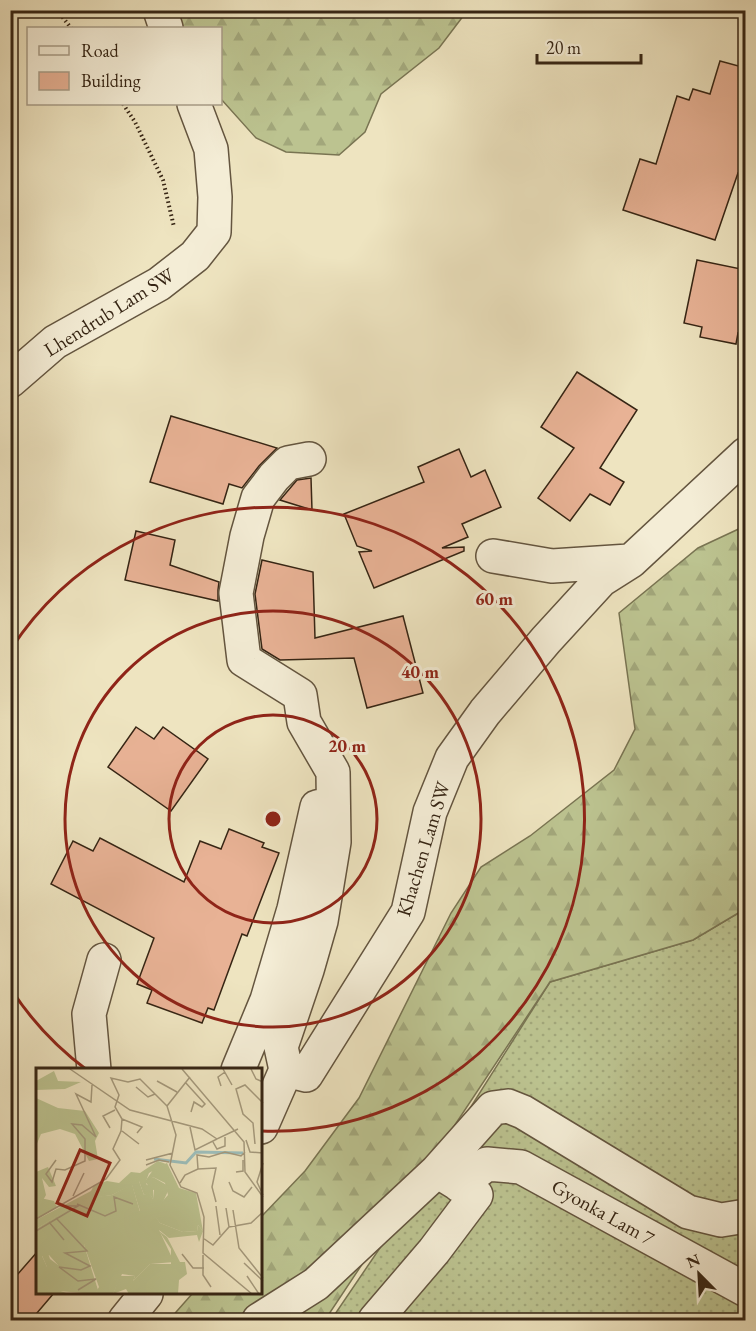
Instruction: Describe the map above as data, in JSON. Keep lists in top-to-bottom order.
{
  "streets": {
    "street": ["Lhendrub Lam SW", "Khachen Lam SW", "Gyonka Lam 7"]
  },
  "legend": ["Road", "Building"],
  "scale_bar": "20 m",
  "north": "top left",
  "rings": ["60 m", "40 m", "20 m"]
}
